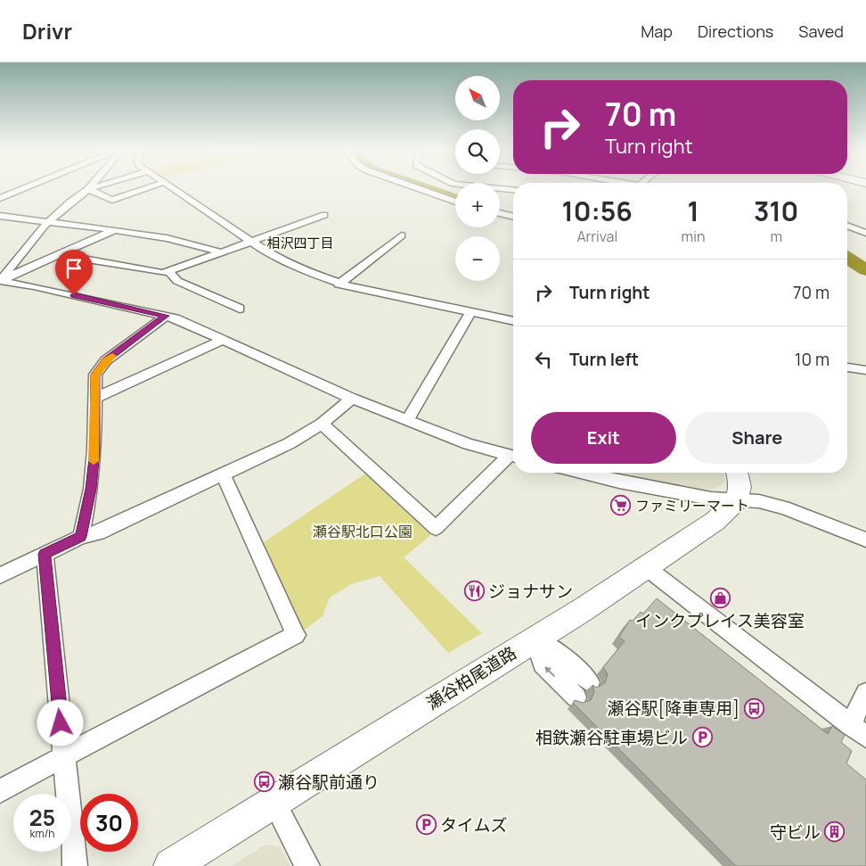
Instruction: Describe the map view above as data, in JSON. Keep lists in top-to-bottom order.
{
  "streets": {
    "main road": ["瀬谷柏尾道路"]
  },
  "districts": ["相沢四丁目"],
  "parks": ["瀬谷駅北口公園"],
  "places": {
    "supermarket": ["ファミリーマート"],
    "restaurant": ["ジョナサン"],
    "shop": ["インクプレイス美容室"],
    "bus stop": ["瀬谷駅[降車専用]", "瀬谷駅前通り"],
    "parking": ["相鉄瀬谷駐車場ビル", "タイムズ"],
    "building": ["守ビル"]
  },
  "north": "top left",
  "page": {
    "header": "Drivr",
    "nav": ["Map", "Directions", "Saved"],
    "map_buttons": ["+", "−"],
    "turn": ["70 m", "Turn right"],
    "eta": [
      "10:56",
      "Arrival",
      "1",
      "min",
      "310",
      "m"
    ],
    "list": [
      {
        "name": "Turn right",
        "value": "70 m"
      },
      {
        "name": "Turn left",
        "value": "10 m"
      }
    ],
    "buttons": ["Exit", "Share"],
    "speed": "25 km/h",
    "limit": "30"
  }
}
